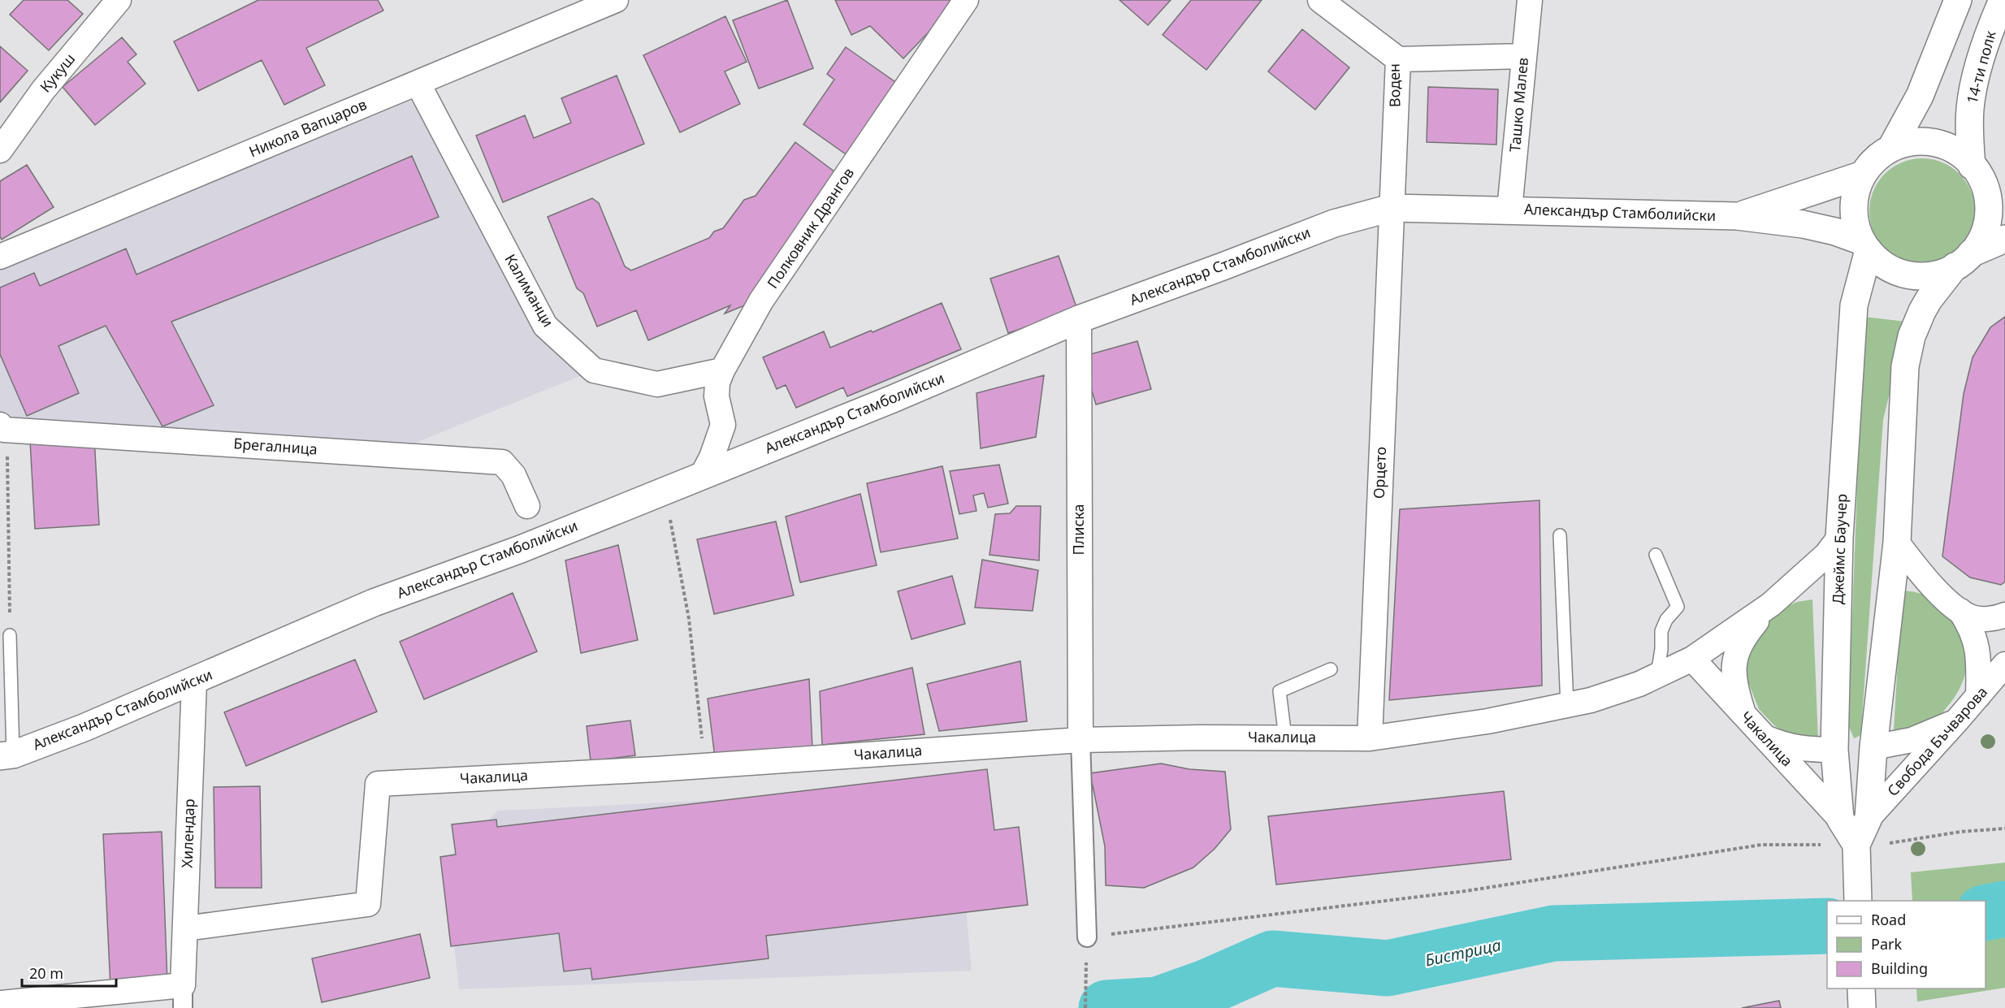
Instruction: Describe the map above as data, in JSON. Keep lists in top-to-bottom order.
{
  "streets": {
    "street": [
      "14-ти полк",
      "Кукуш",
      "Воден",
      "Ташко Малев",
      "Никола Вапцаров",
      "Александър Стамболийски",
      "Полковник Дрангов",
      "Калиманци",
      "Брегалница",
      "Орцето",
      "Плиска",
      "Джеймс Баучер",
      "Чакалица",
      "Свобода Бъчварова",
      "Хилендар"
    ]
  },
  "crossings": [
    ["14-ти полк", "Александър Стамболийски"],
    ["14-ти полк", "Джеймс Баучер"],
    ["Воден", "Александър Стамболийски"],
    ["Воден", "Орцето"],
    ["Ташко Малев", "Александър Стамболийски"],
    ["Никола Вапцаров", "Калиманци"],
    ["Александър Стамболийски", "Полковник Дрангов"],
    ["Александър Стамболийски", "Орцето"],
    ["Александър Стамболийски", "Плиска"],
    ["Александър Стамболийски", "Джеймс Баучер"],
    ["Александър Стамболийски", "Хилендар"],
    ["Полковник Дрангов", "Калиманци"],
    ["Орцето", "Чакалица"],
    ["Плиска", "Чакалица"],
    ["Джеймс Баучер", "Чакалица"],
    ["Чакалица", "Хилендар"]
  ],
  "water": ["Бистрица"],
  "legend": ["Road", "Park", "Building"],
  "scale_bar": "20 m"
}
